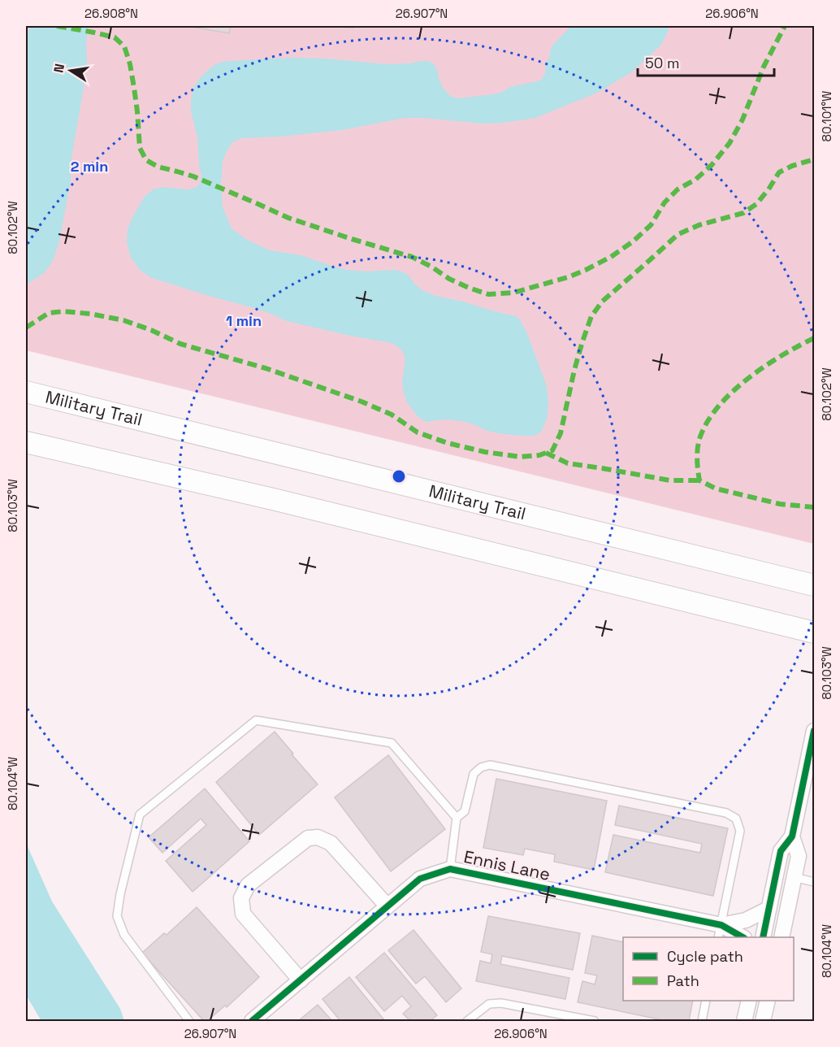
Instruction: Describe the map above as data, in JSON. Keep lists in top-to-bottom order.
{
  "streets": {
    "main road": ["Military Trail"],
    "street": ["Ennis Lane"]
  },
  "legend": ["Cycle path", "Path"],
  "scale_bar": "50 m",
  "north": "left",
  "coordinates": [
    "26.908°N",
    "26.907°N",
    "26.906°N",
    "80.101°W",
    "80.102°W",
    "80.103°W",
    "80.104°W"
  ],
  "rings": ["2 min", "1 min"]
}
